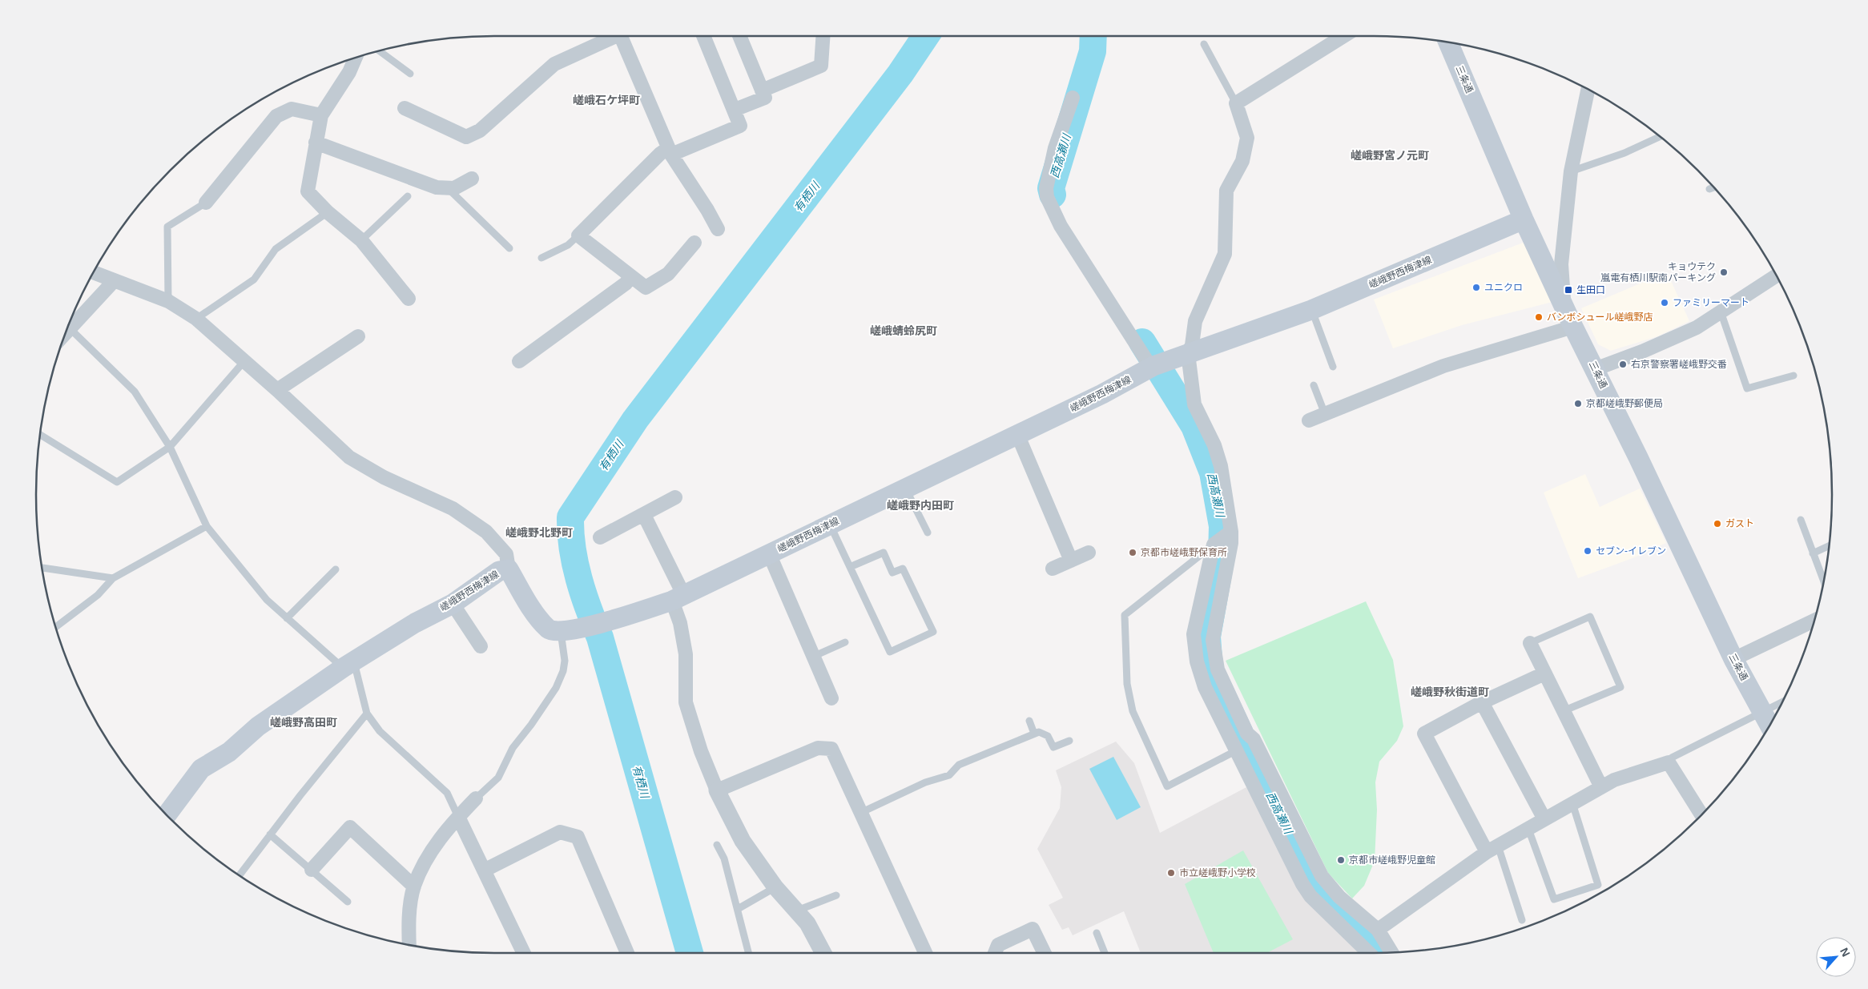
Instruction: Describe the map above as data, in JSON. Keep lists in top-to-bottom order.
{
  "streets": {
    "main road": ["三条通", "嵯峨野西梅津線"]
  },
  "crossings": [
    ["三条通", "嵯峨野西梅津線"]
  ],
  "districts": [
    "嵯峨石ケ坪町",
    "嵯峨野宮ノ元町",
    "嵯峨蜻蛉尻町",
    "嵯峨野内田町",
    "嵯峨野北野町",
    "嵯峨野秋街道町",
    "嵯峨野高田町"
  ],
  "water": ["西高瀬川", "有栖川"],
  "places": {
    "other": [
      "キョウテク 嵐電有栖川駅南パーキング",
      "ユニクロ",
      "ファミリーマート",
      "バンボシュール嵯峨野店",
      "右京警察署嵯峨野交番",
      "京都嵯峨野郵便局",
      "ガスト",
      "セブン-イレブン",
      "京都市嵯峨野保育所",
      "京都市嵯峨野児童館",
      "市立嵯峨野小学校"
    ],
    "transit": ["生田口"]
  },
  "north": "top right"
}
